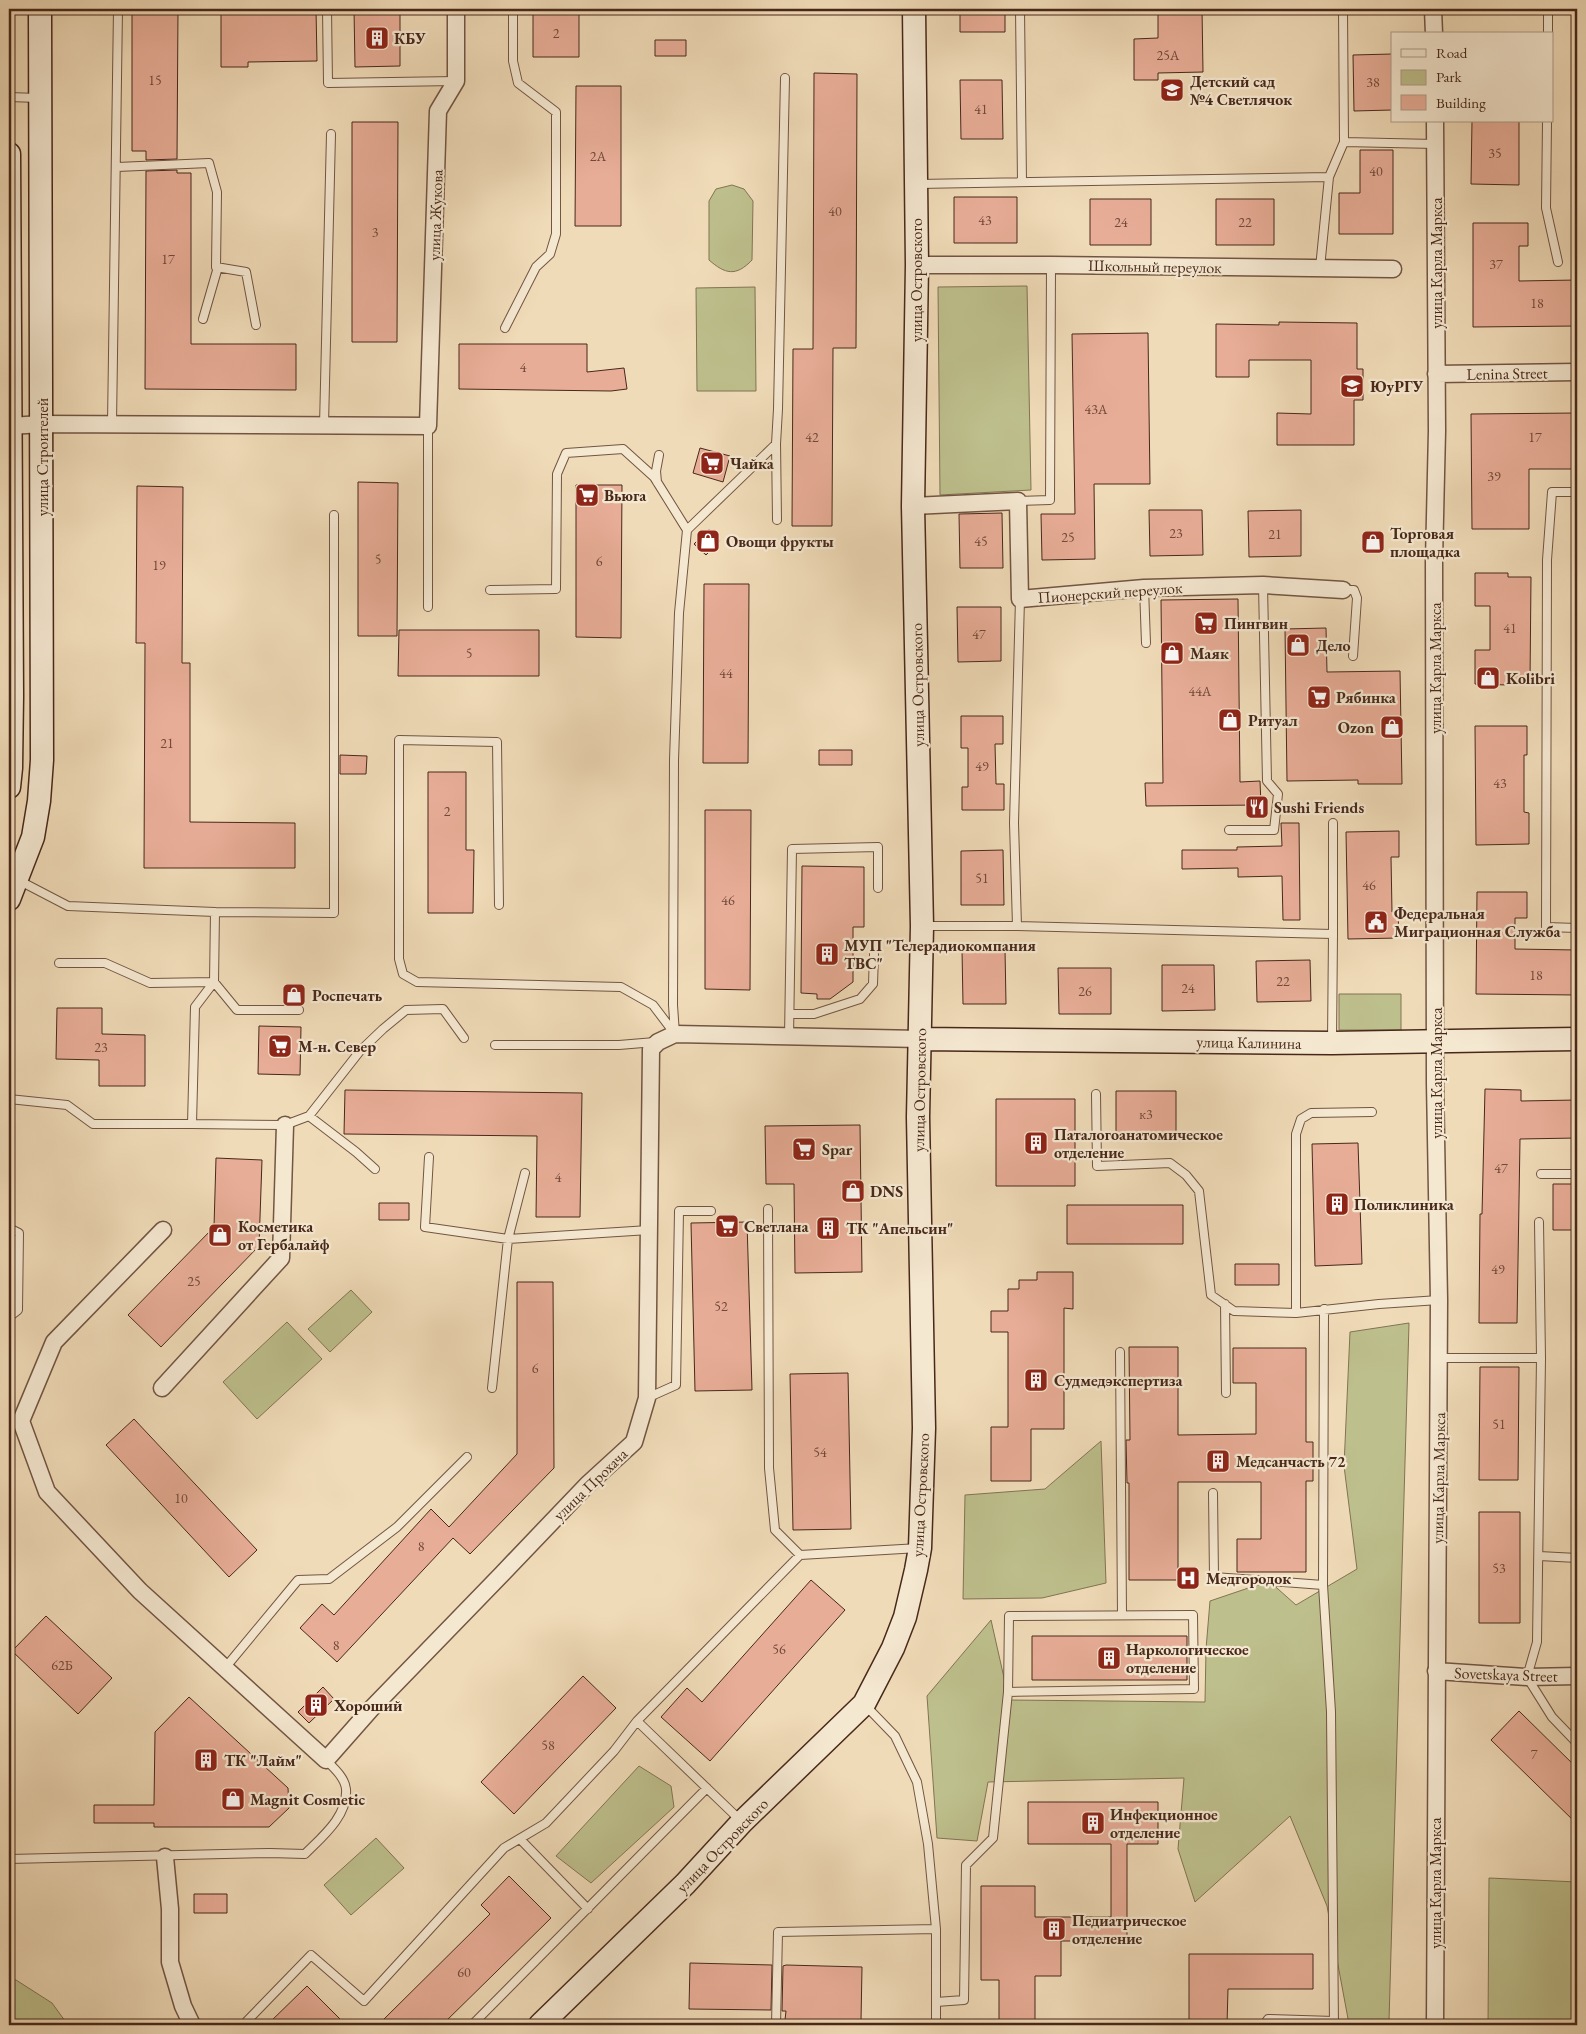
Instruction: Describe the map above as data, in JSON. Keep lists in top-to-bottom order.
{
  "streets": {
    "street": [
      "улица Жукова",
      "улица Карла Маркса",
      "Школьный переулок",
      "улица Островского",
      "Lenina Street",
      "улица Строителей",
      "Пионерский переулок",
      "улица Калинина",
      "улица Прохача",
      "Sovetskaya Street"
    ]
  },
  "crossings": [
    ["улица Карла Маркса", "Lenina Street"],
    ["улица Карла Маркса", "улица Калинина"],
    ["улица Карла Маркса", "Sovetskaya Street"],
    ["Школьный переулок", "улица Островского"],
    ["улица Островского", "улица Калинина"]
  ],
  "places": {
    "building": [
      "КБУ",
      "МУП \"Телерадиокомпания ТВС\"",
      "Паталогоанатомическое отделение",
      "Поликлиника",
      "ТК \"Апельсин\"",
      "Судмедэкспертиза",
      "Медсанчасть 72",
      "Наркологическое отделение",
      "Хороший",
      "ТК \"Лайм\"",
      "Инфекционное отделение",
      "Педиатрическое отделение"
    ],
    "school or university": ["Детский сад №4 Светлячок", "ЮуРГУ"],
    "supermarket": [
      "Чайка",
      "Вьюга",
      "Пингвин",
      "Рябинка",
      "М-н. Север",
      "Spar",
      "Светлана"
    ],
    "shop": [
      "Овощи фрукты",
      "Торговая площадка",
      "Дело",
      "Маяк",
      "Kolibri",
      "Ритуал",
      "Ozon",
      "Роспечать",
      "DNS",
      "Косметика от Гербалайф",
      "Magnit Cosmetic"
    ],
    "restaurant": ["Sushi Friends"],
    "public building": ["Федеральная Миграционная Служба"],
    "hospital": ["Медгородок"]
  },
  "house_numbers": [
    "2",
    "25А",
    "15",
    "38",
    "41",
    "35",
    "2А",
    "40",
    "40",
    "43",
    "24",
    "22",
    "3",
    "17",
    "37",
    "18",
    "4",
    "43А",
    "42",
    "17",
    "39",
    "23",
    "21",
    "25",
    "45",
    "5",
    "6",
    "19",
    "41",
    "47",
    "5",
    "44",
    "44А",
    "21",
    "49",
    "43",
    "2",
    "51",
    "46",
    "46",
    "18",
    "22",
    "24",
    "26",
    "23",
    "к3",
    "47",
    "4",
    "49",
    "25",
    "52",
    "6",
    "51",
    "54",
    "10",
    "8",
    "53",
    "8",
    "56",
    "62Б",
    "58",
    "7",
    "60"
  ],
  "legend": ["Road", "Park", "Building"]
}
